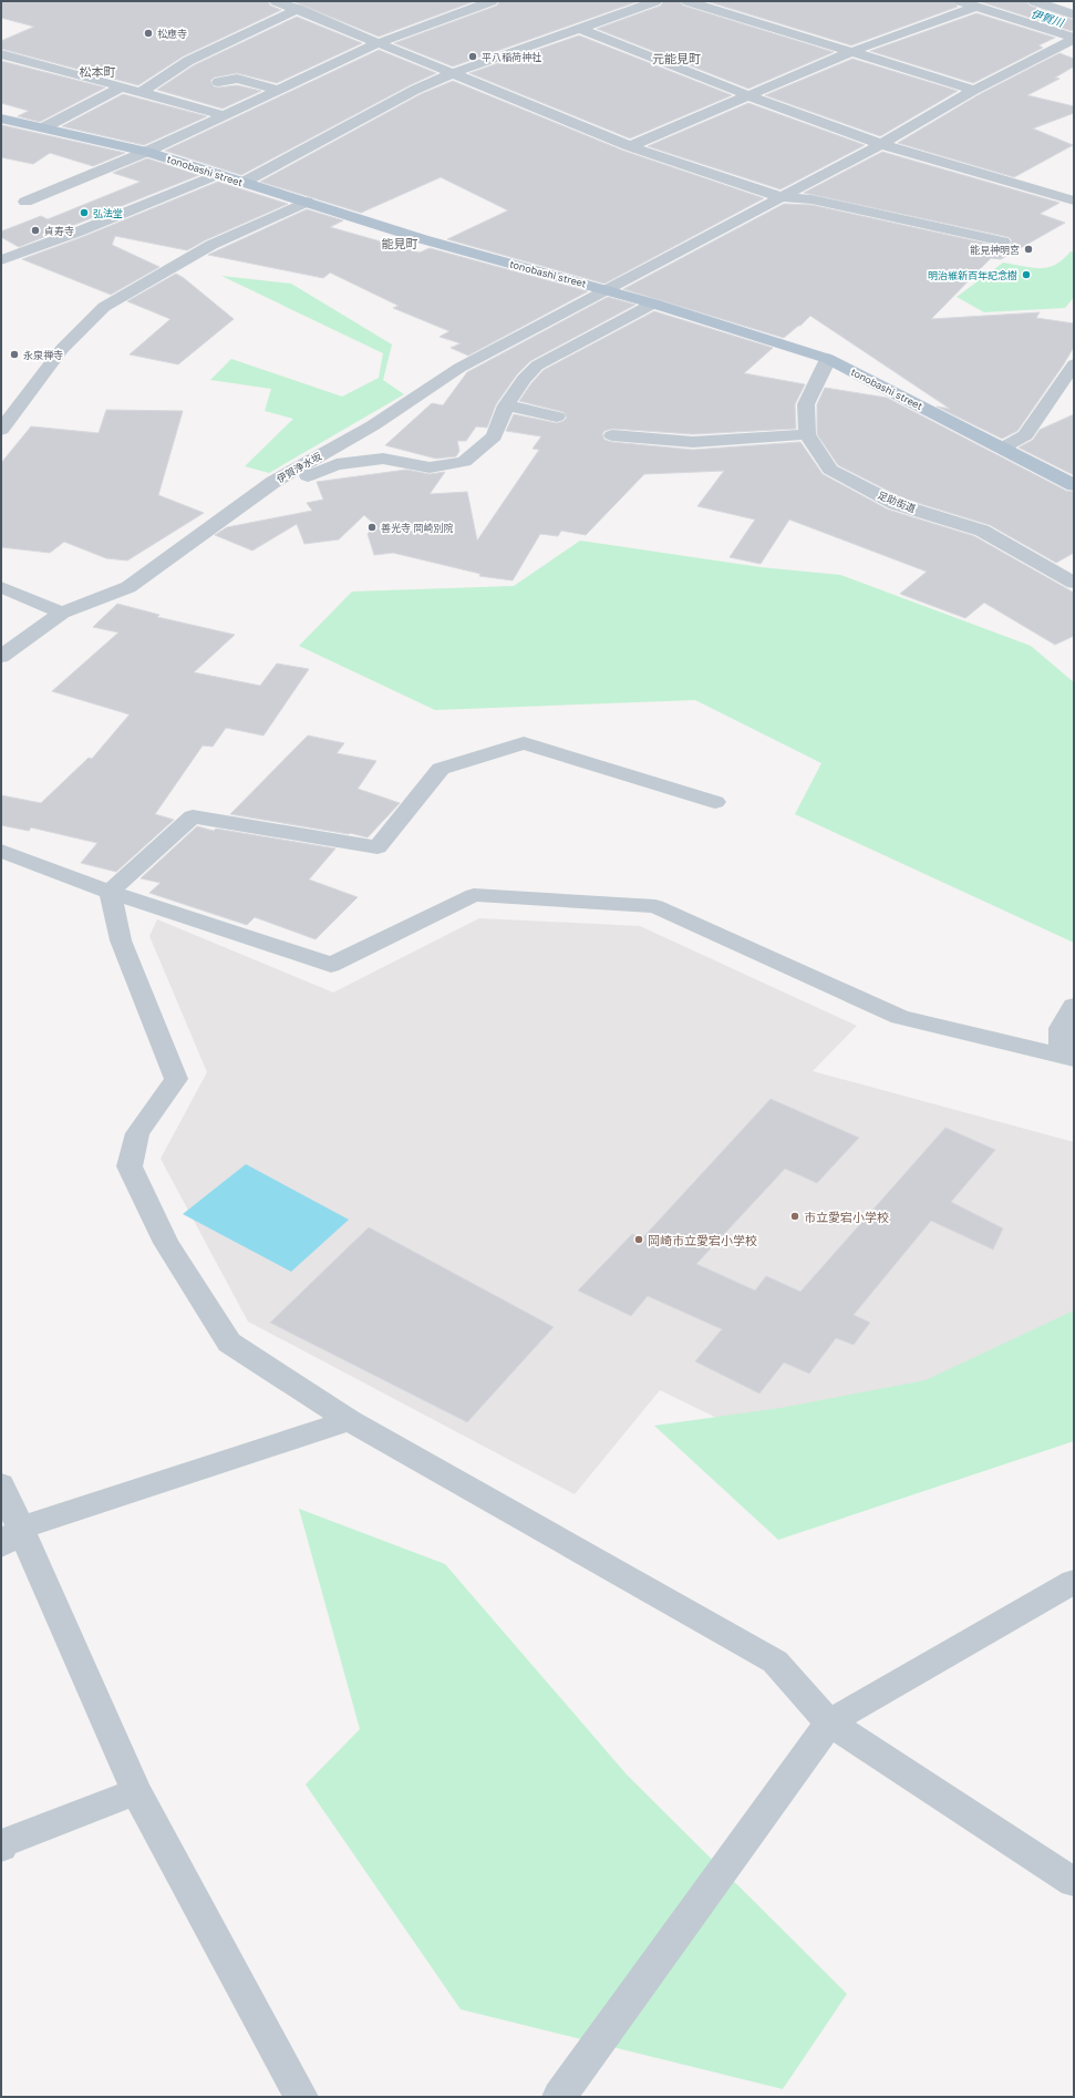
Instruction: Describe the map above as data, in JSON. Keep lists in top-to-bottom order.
{
  "streets": {
    "main road": ["tonobashi street"],
    "street": ["伊賀浄水坂", "足助街道"]
  },
  "crossings": [
    ["tonobashi street", "伊賀浄水坂"]
  ],
  "districts": ["元能見町", "松本町", "能見町"],
  "water": ["伊賀川"],
  "places": [
    "松應寺",
    "平八稲荷神社",
    "弘法堂",
    "貞寿寺",
    "能見神明宮",
    "明治維新百年記念樹",
    "永泉禅寺",
    "善光寺 岡崎別院",
    "市立愛宕小学校",
    "岡崎市立愛宕小学校"
  ]
}
